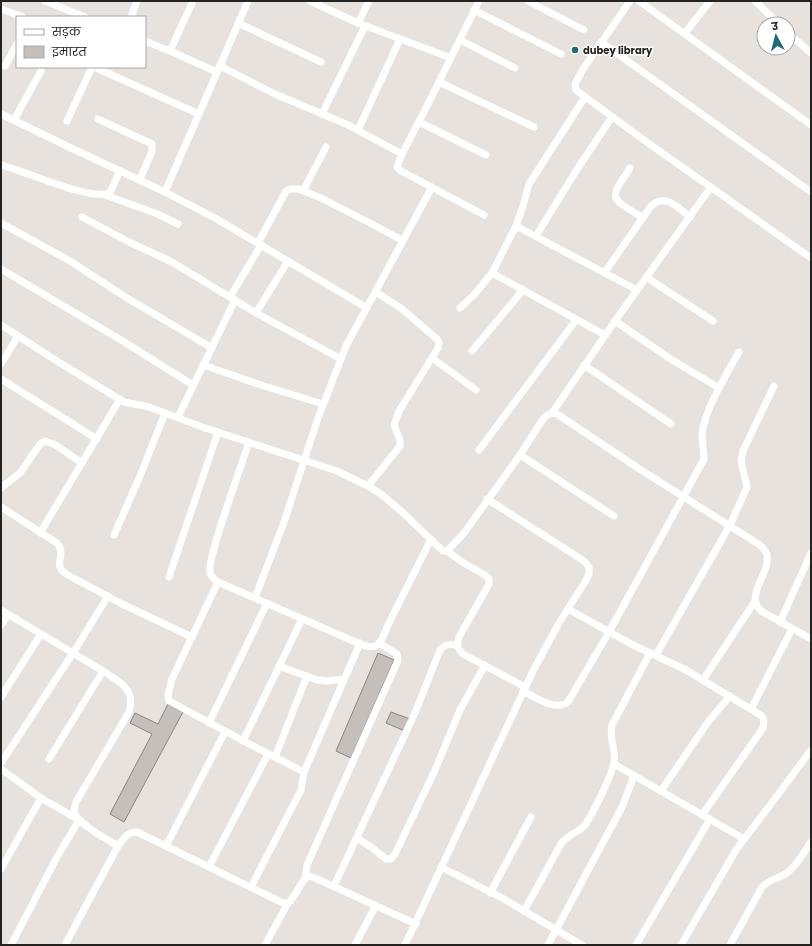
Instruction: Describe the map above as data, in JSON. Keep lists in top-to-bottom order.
{
  "places": ["dubey library"],
  "legend": ["सड़क", "इमारत"],
  "north": "top"
}
